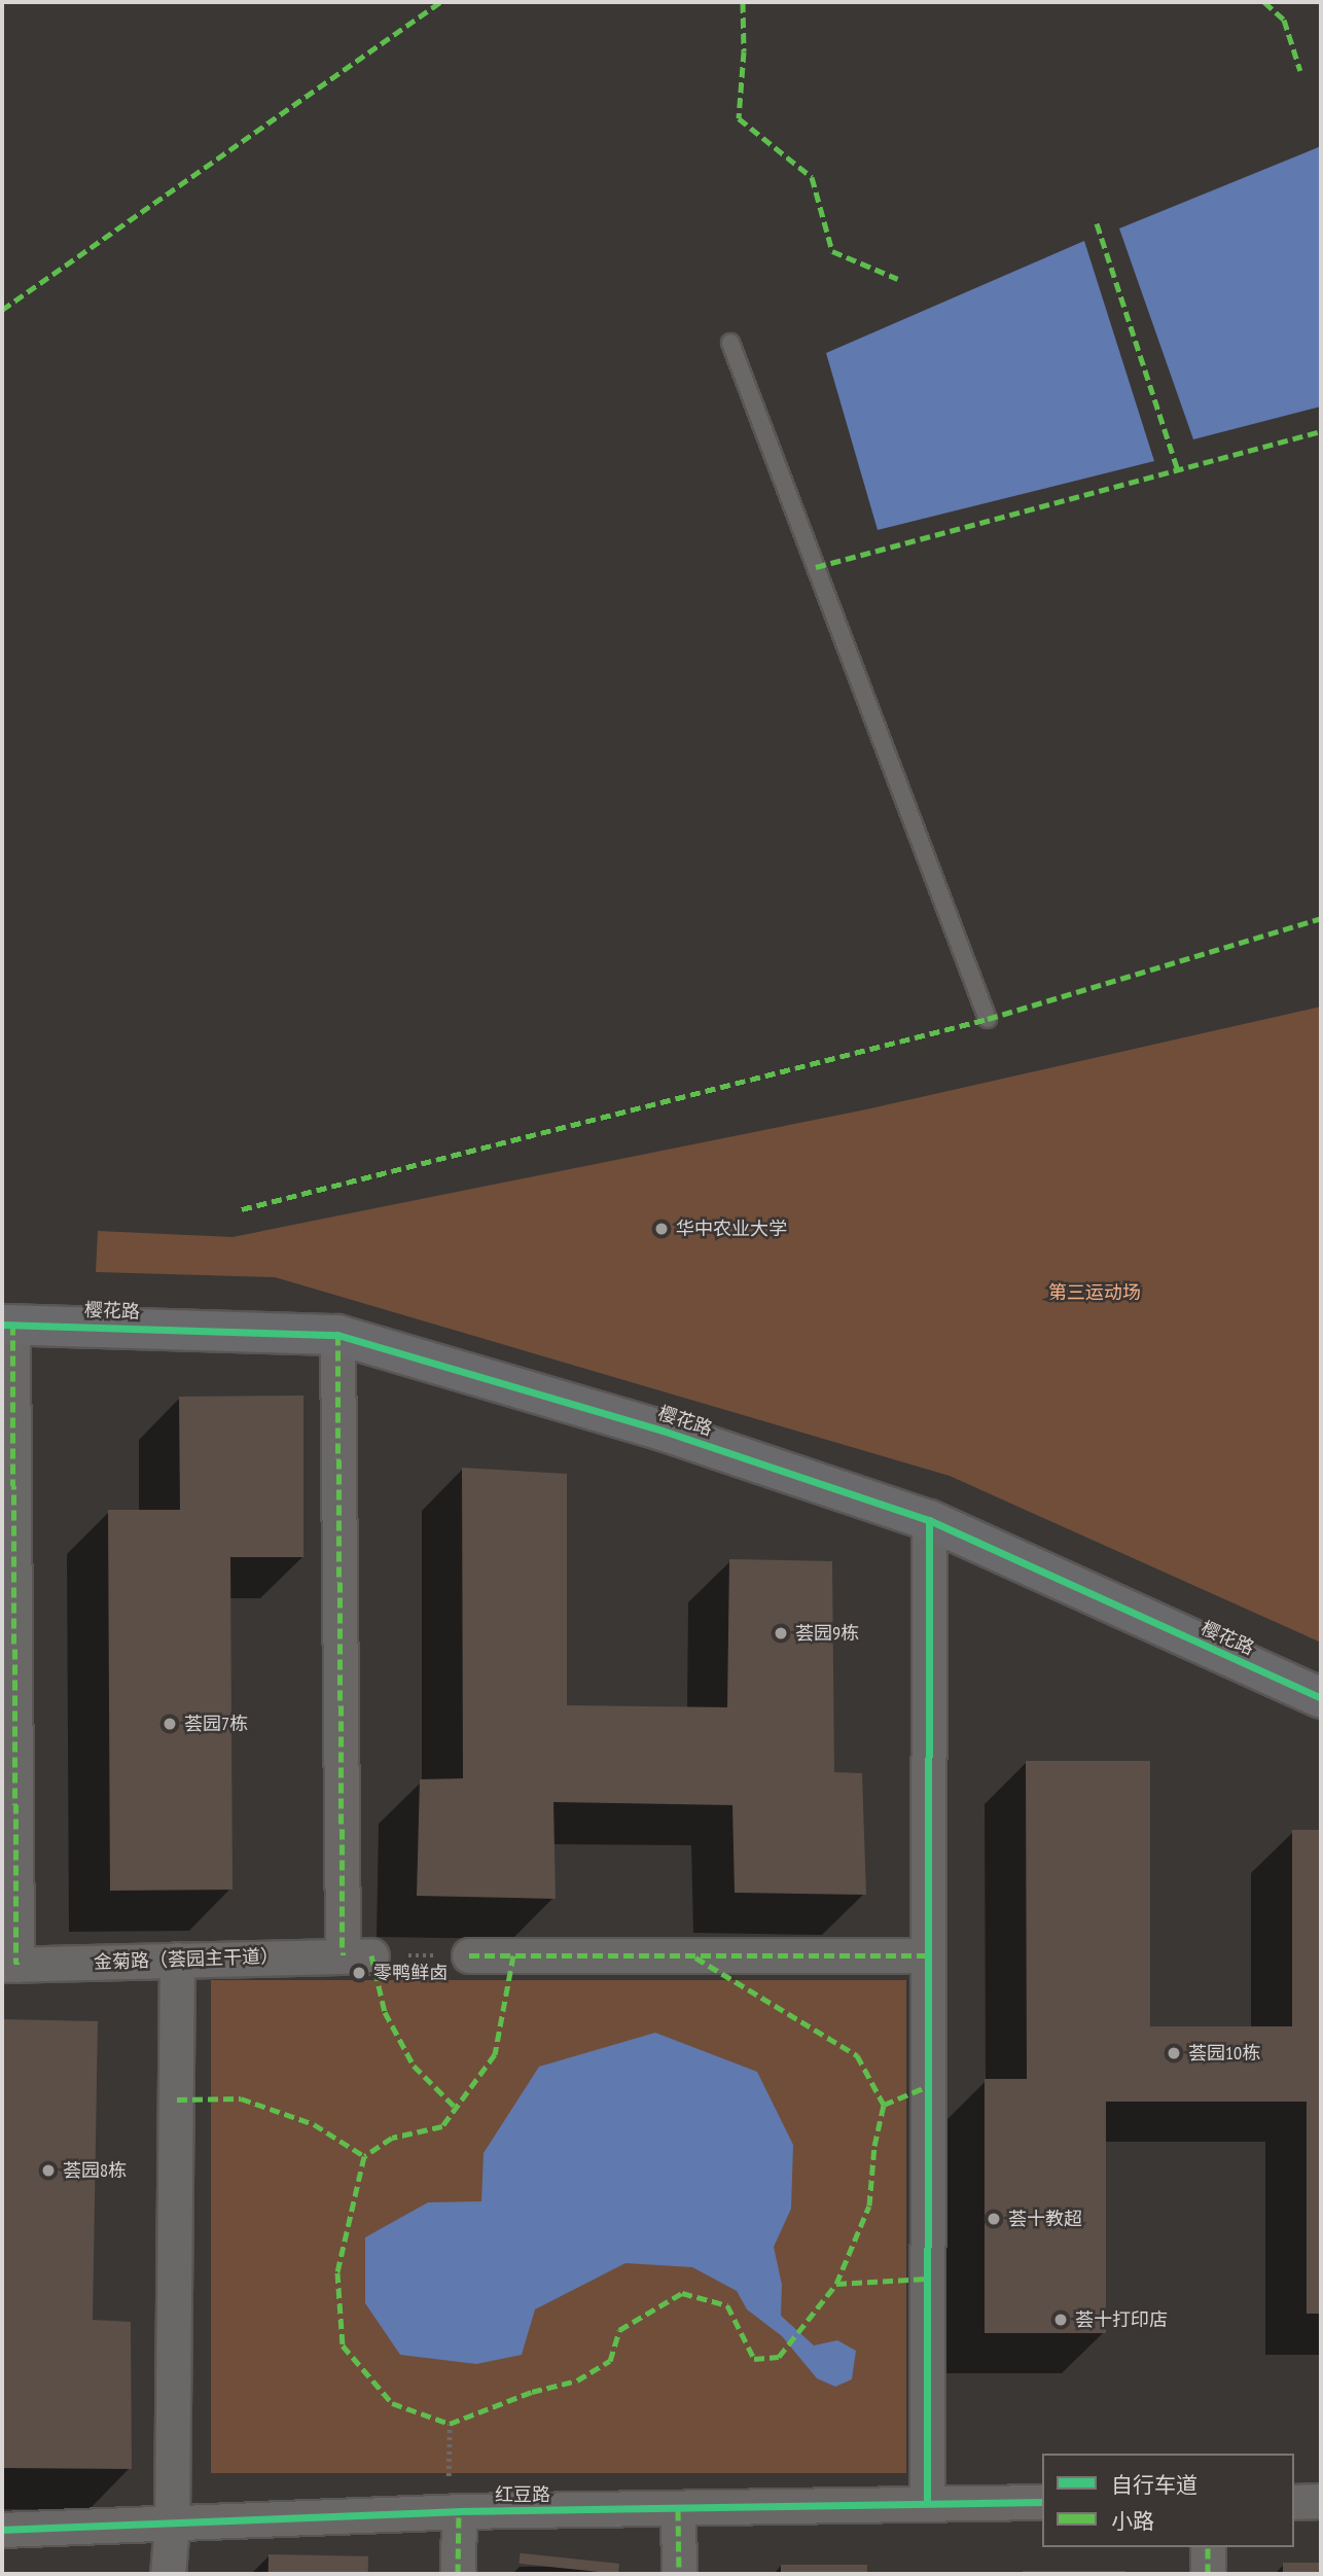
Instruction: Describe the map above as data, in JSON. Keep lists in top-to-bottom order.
{
  "streets": {
    "street": ["樱花路", "金菊路（荟园主干道）", "红豆路"]
  },
  "parks": ["第三运动场"],
  "places": [
    "华中农业大学",
    "荟园9栋",
    "荟园7栋",
    "零鸭鲜卤",
    "荟园10栋",
    "荟园8栋",
    "荟十教超",
    "荟十打印店"
  ],
  "legend": ["自行车道", "小路"]
}
